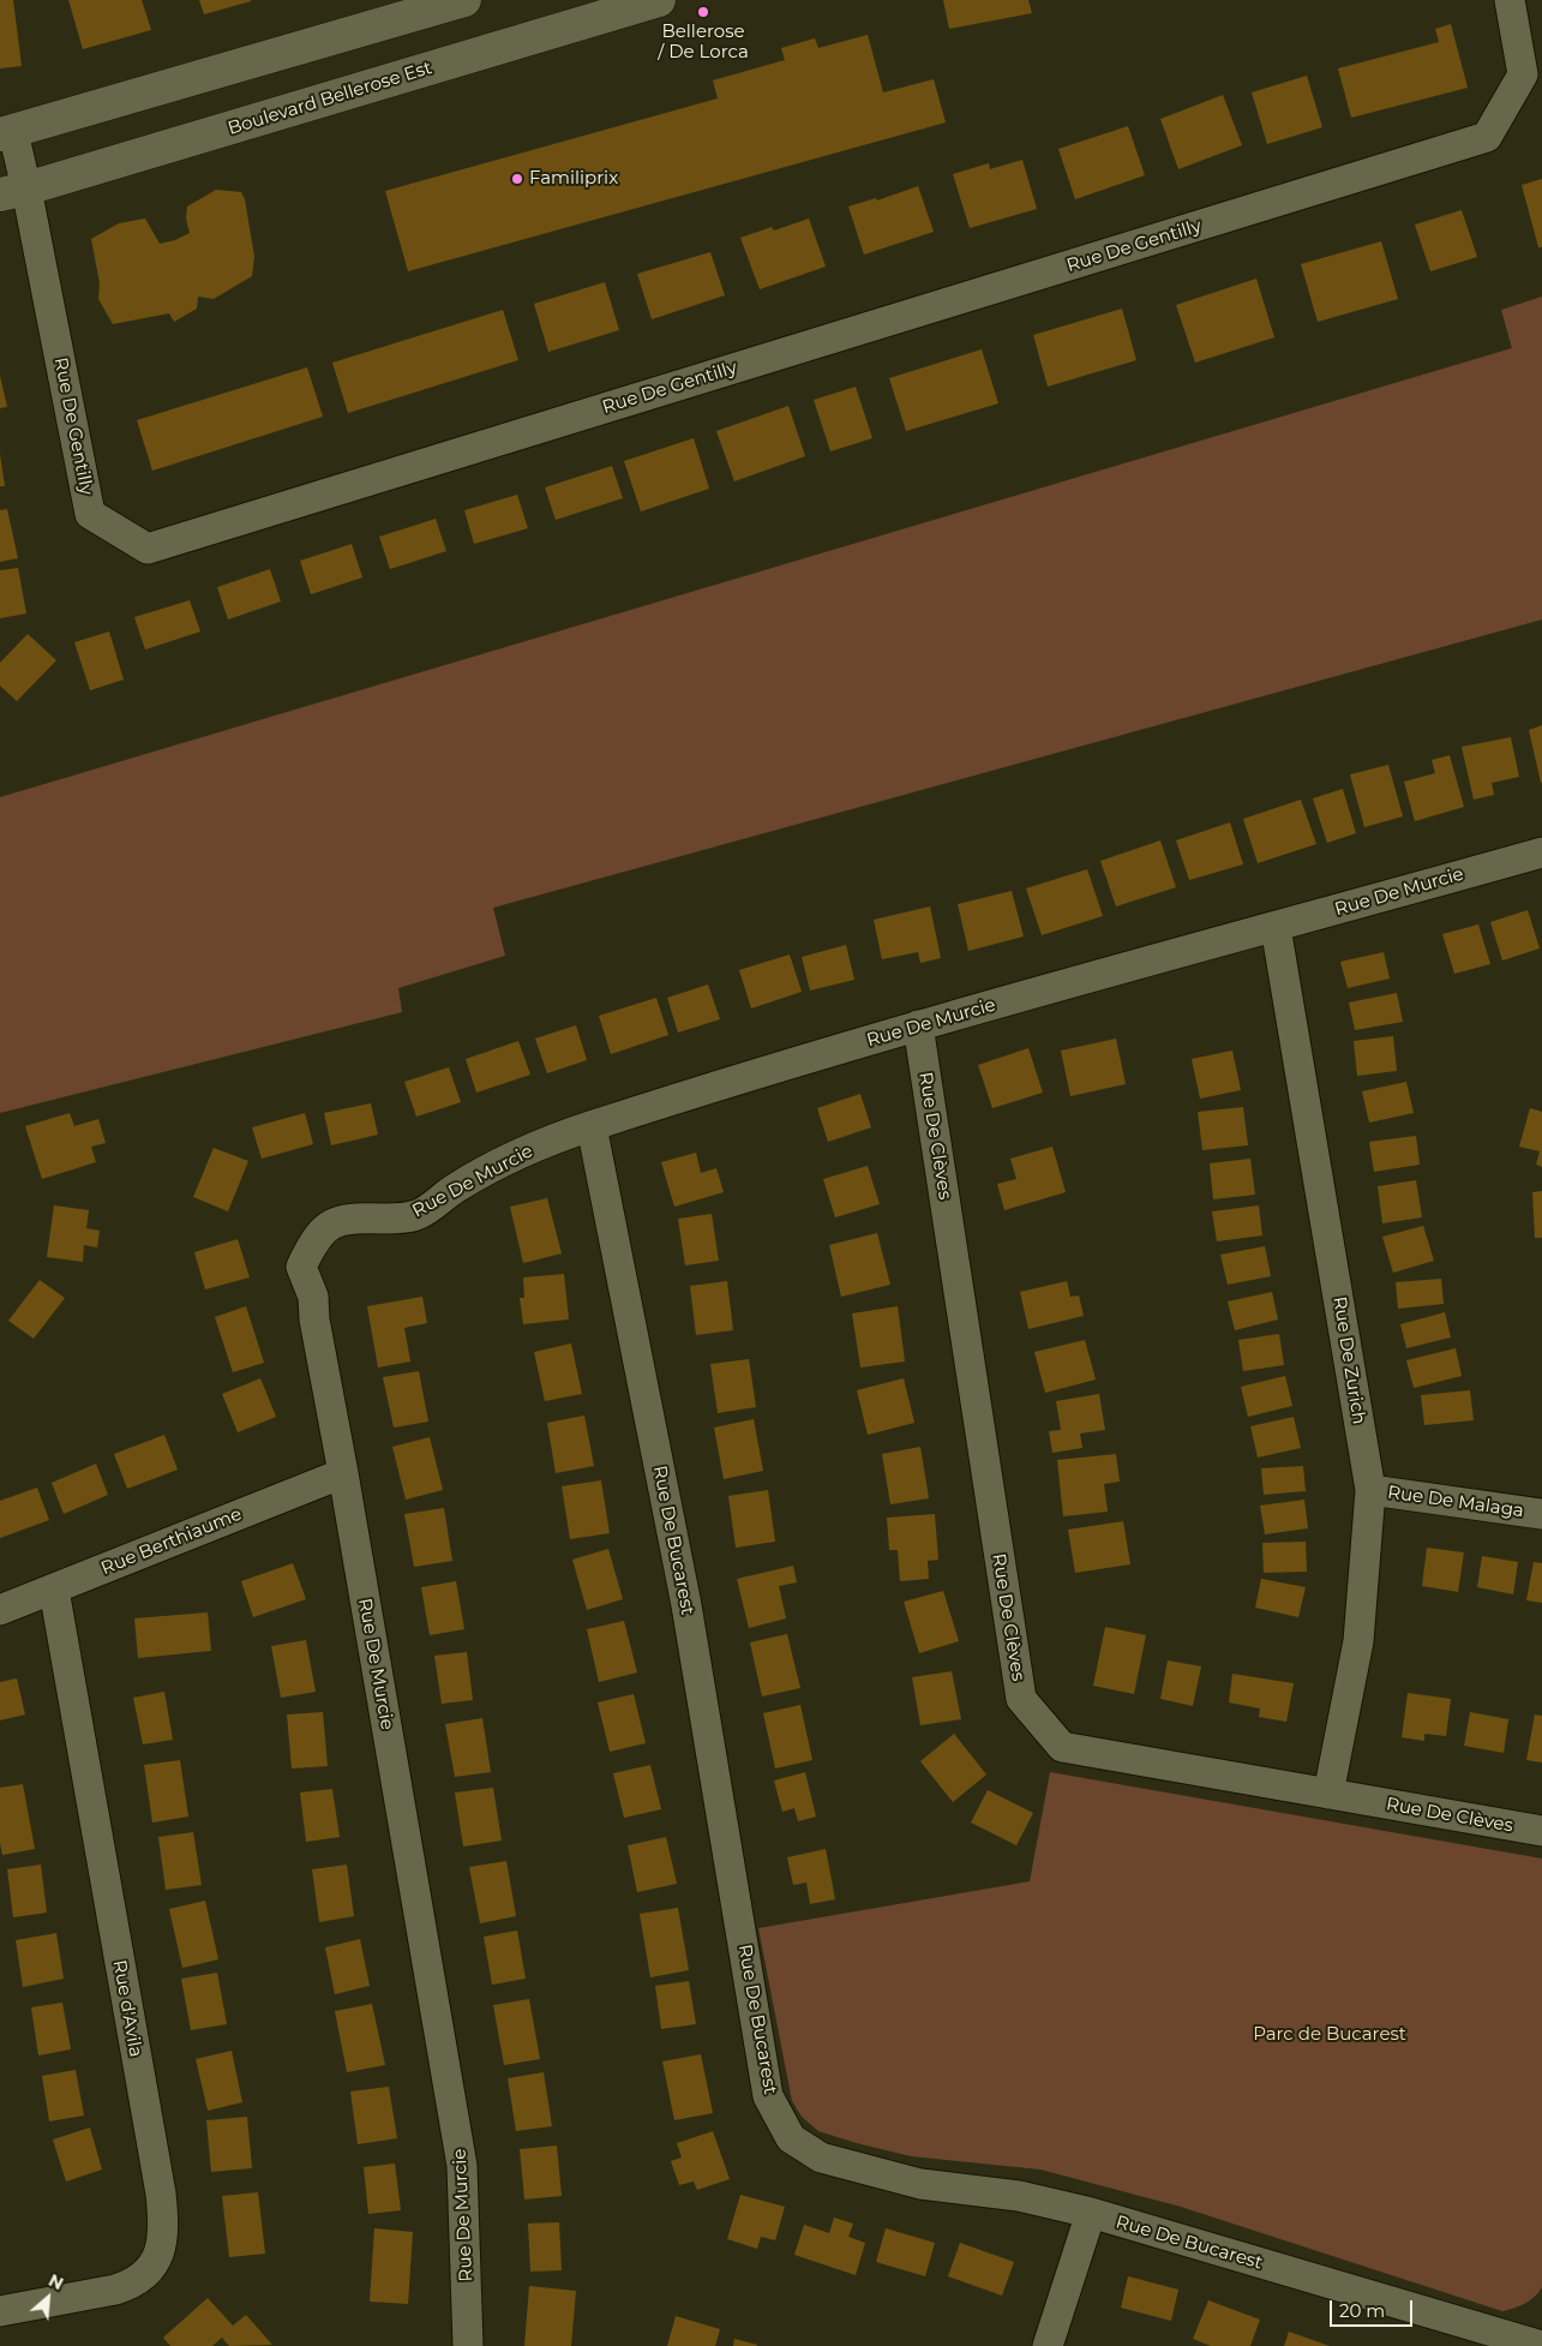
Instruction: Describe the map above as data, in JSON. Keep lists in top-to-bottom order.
{
  "streets": {
    "street": [
      "Boulevard Bellerose Est",
      "Rue De Gentilly",
      "Rue De Murcie",
      "Rue De Clèves",
      "Rue De Zurich",
      "Rue De Malaga",
      "Rue De Bucarest",
      "Rue Berthiaume",
      "Rue d'Avila"
    ]
  },
  "crossings": [
    ["Boulevard Bellerose Est", "Rue De Gentilly"],
    ["Rue De Murcie", "Rue De Clèves"],
    ["Rue De Murcie", "Rue De Zurich"],
    ["Rue De Murcie", "Rue De Bucarest"],
    ["Rue De Murcie", "Rue Berthiaume"],
    ["Rue De Clèves", "Rue De Zurich"],
    ["Rue De Zurich", "Rue De Malaga"],
    ["Rue Berthiaume", "Rue d'Avila"]
  ],
  "parks": ["Parc de Bucarest"],
  "places": ["Bellerose / De Lorca", "Familiprix"],
  "scale_bar": "20 m",
  "north": "top right"
}
